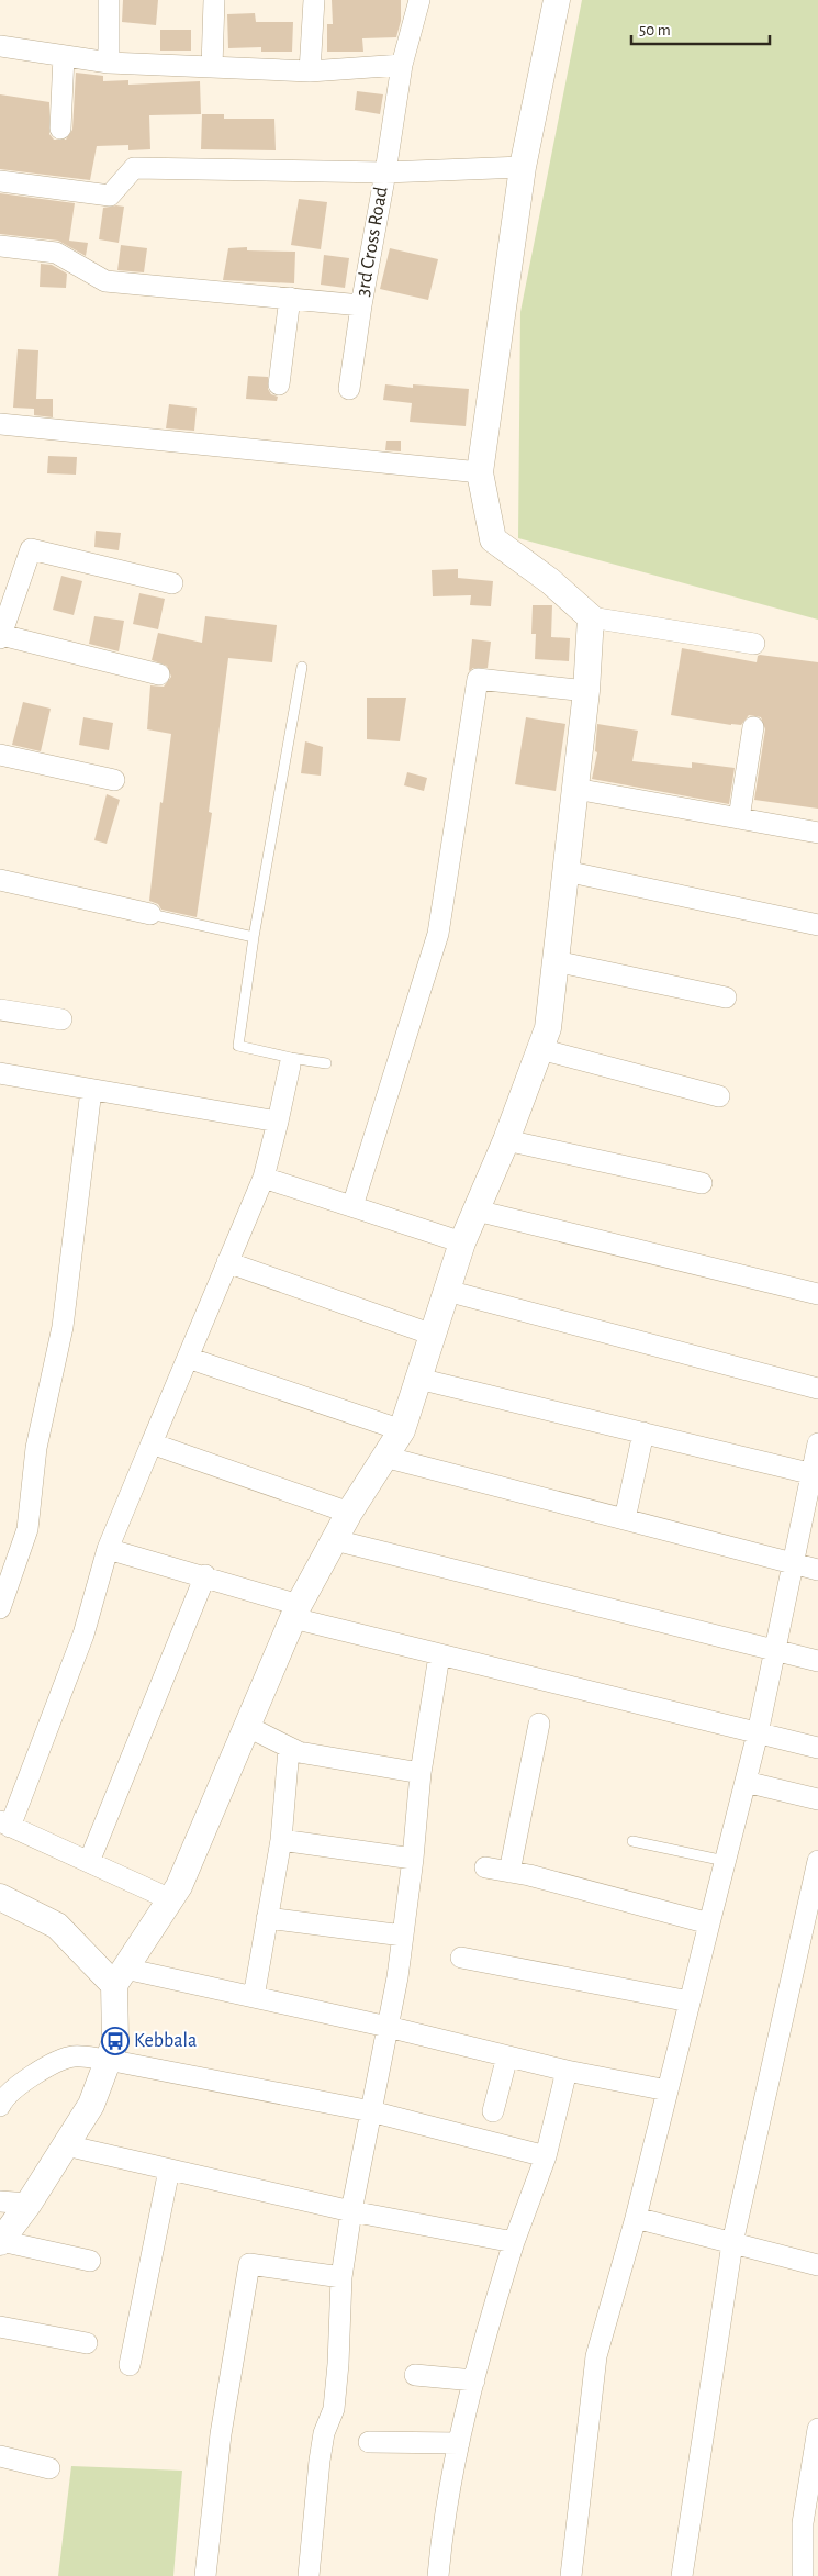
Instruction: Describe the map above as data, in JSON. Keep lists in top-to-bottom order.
{
  "streets": {
    "street": ["3rd Cross Road"]
  },
  "places": {
    "bus stop": ["Kebbala"]
  },
  "scale_bar": "50 m"
}
